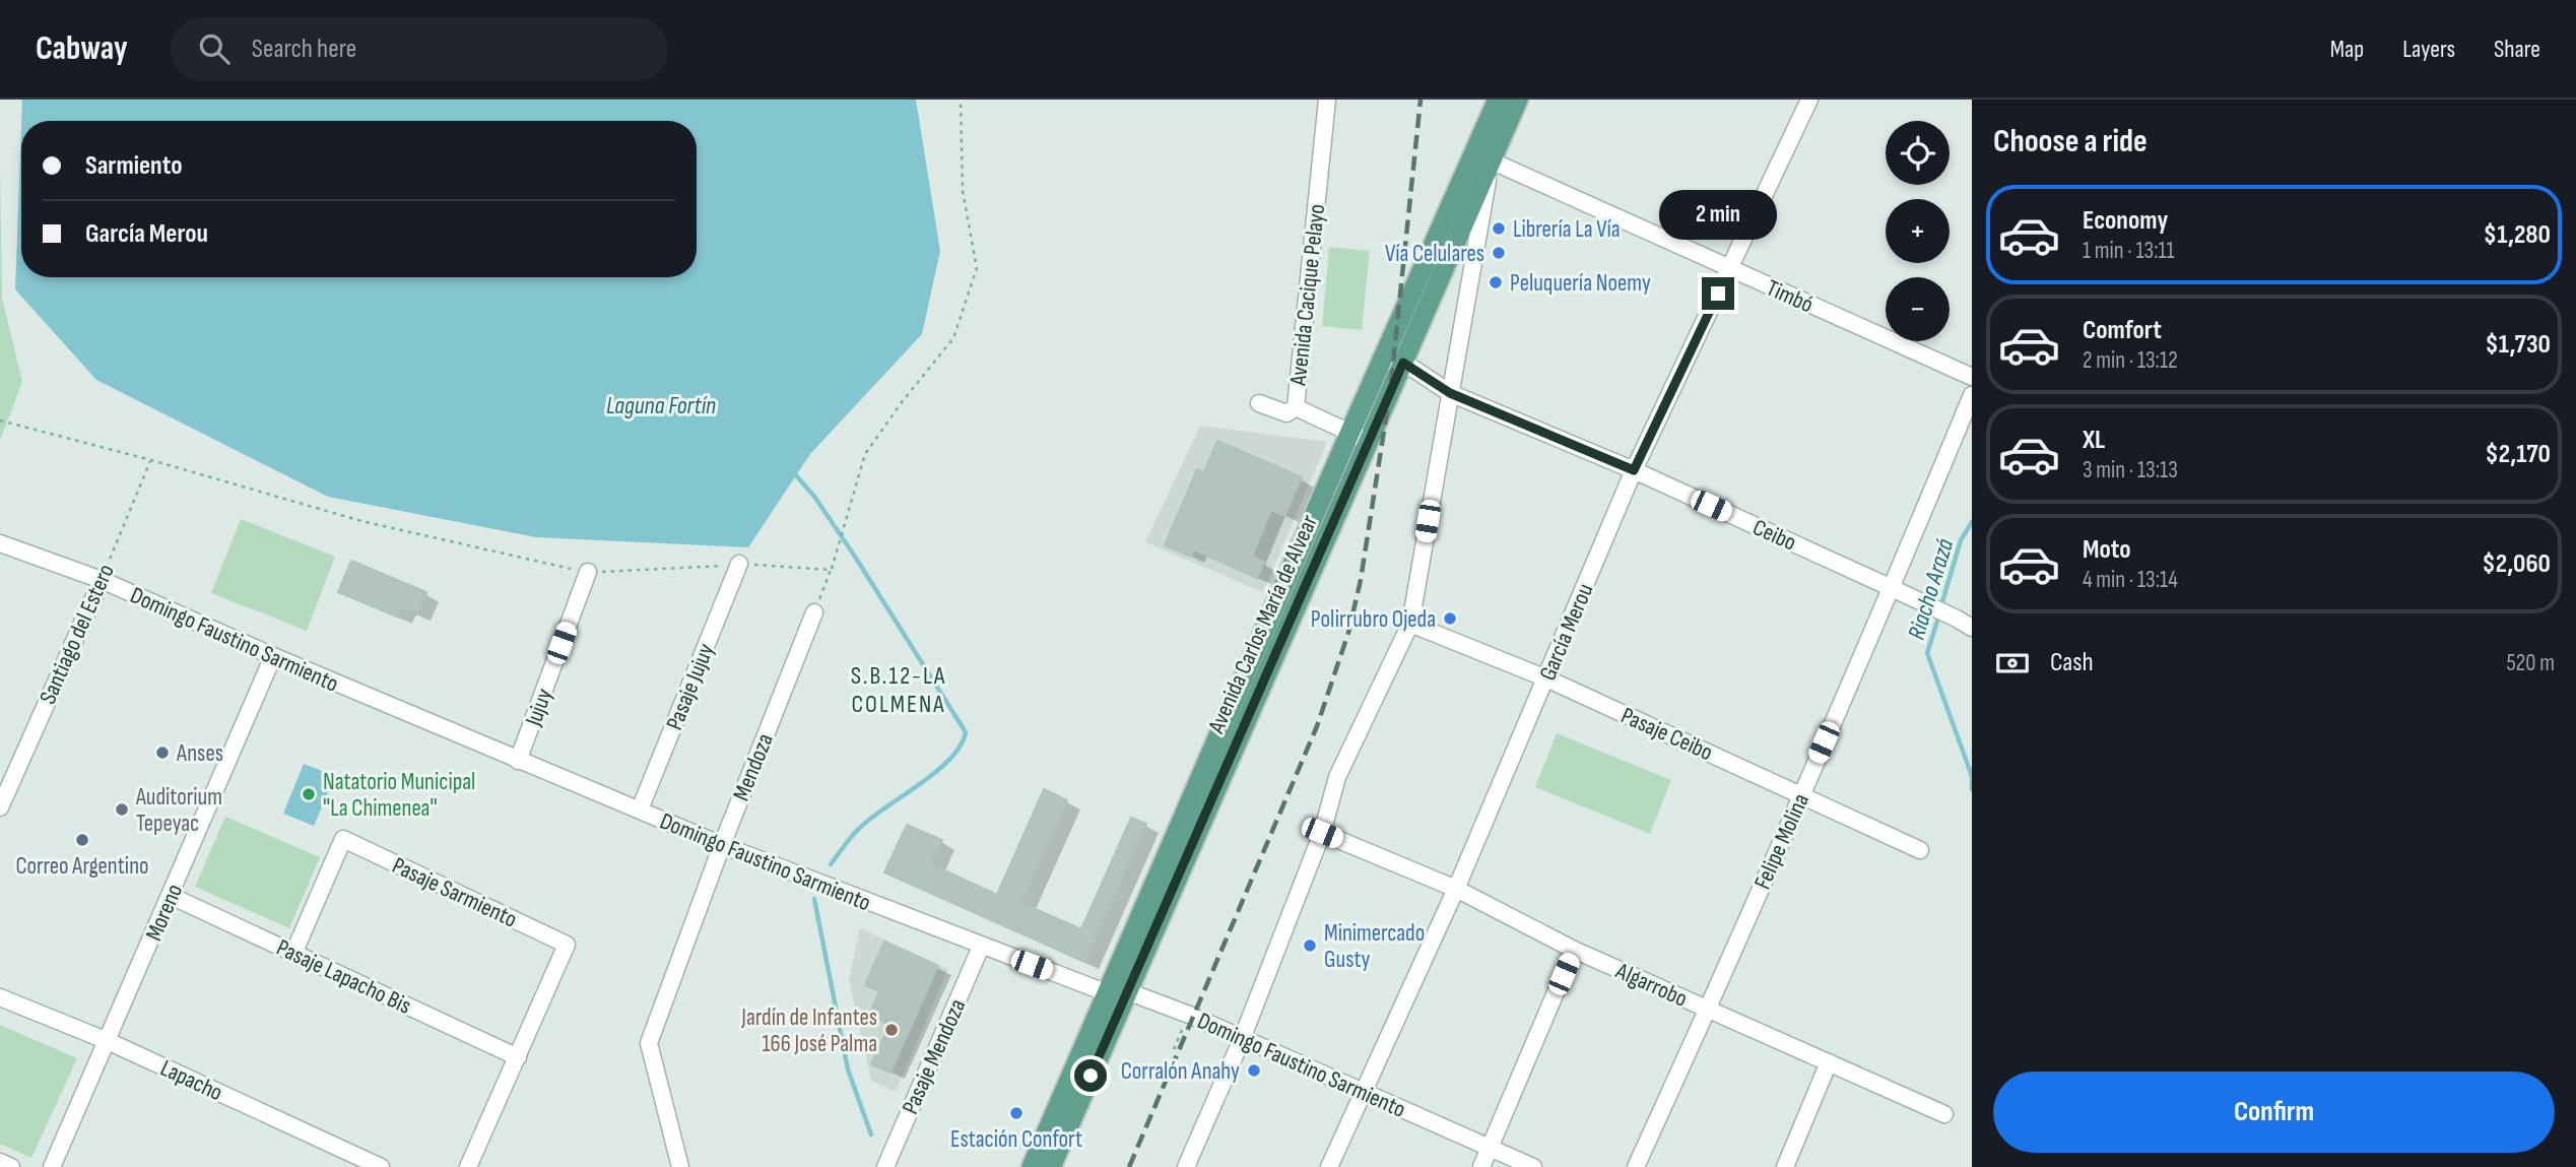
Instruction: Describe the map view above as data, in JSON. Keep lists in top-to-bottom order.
{
  "streets": {
    "main road": ["Avenida Carlos María de Alvear"],
    "street": [
      "Avenida Cacique Pelayo",
      "Timbó",
      "Ceibo",
      "García Merou",
      "Santiago del Estero",
      "Domingo Faustino Sarmiento",
      "Pasaje Jujuy",
      "Jujuy",
      "Pasaje Ceibo",
      "Mendoza",
      "Felipe Molina",
      "Pasaje Sarmiento",
      "Moreno",
      "Pasaje Lapacho Bis",
      "Algarrobo",
      "Pasaje Mendoza",
      "Lapacho"
    ]
  },
  "crossings": [
    ["Avenida Cacique Pelayo", "Avenida Carlos María de Alvear"],
    ["Timbó", "Avenida Carlos María de Alvear"],
    ["Timbó", "García Merou"],
    ["Ceibo", "Avenida Carlos María de Alvear"],
    ["Ceibo", "García Merou"],
    ["Ceibo", "Felipe Molina"],
    ["Avenida Carlos María de Alvear", "Domingo Faustino Sarmiento"],
    ["García Merou", "Domingo Faustino Sarmiento"],
    ["García Merou", "Pasaje Ceibo"],
    ["García Merou", "Algarrobo"],
    ["Santiago del Estero", "Domingo Faustino Sarmiento"],
    ["Domingo Faustino Sarmiento", "Pasaje Jujuy"],
    ["Domingo Faustino Sarmiento", "Jujuy"],
    ["Domingo Faustino Sarmiento", "Mendoza"],
    ["Domingo Faustino Sarmiento", "Moreno"],
    ["Domingo Faustino Sarmiento", "Pasaje Mendoza"],
    ["Pasaje Ceibo", "Felipe Molina"],
    ["Felipe Molina", "Algarrobo"],
    ["Pasaje Sarmiento", "Pasaje Lapacho Bis"],
    ["Moreno", "Pasaje Lapacho Bis"],
    ["Moreno", "Lapacho"]
  ],
  "districts": ["S.B.12-LA COLMENA"],
  "water": ["Laguna Fortín", "Riacho Arazá"],
  "places": [
    "Librería La Vía",
    "Vía Celulares",
    "Peluquería Noemy",
    "Polirrubro Ojeda",
    "Anses",
    "Natatorio Municipal ''La Chimenea''",
    "Auditorium Tepeyac",
    "Correo Argentino",
    "Minimercado Gusty",
    "Jardín de Infantes 166 José Palma",
    "Corralón Anahy",
    "Estación Confort"
  ],
  "page": {
    "header": "Cabway",
    "search": "Search here",
    "nav": ["Map", "Layers", "Share"],
    "heading": "Choose a ride",
    "map_buttons": ["+", "−"],
    "banner": ["Sarmiento", "García Merou"],
    "list": [
      {
        "name": "Economy",
        "note": "1 min · 13:11",
        "value": "$1,280"
      },
      {
        "name": "Comfort",
        "note": "2 min · 13:12",
        "value": "$1,730"
      },
      {
        "name": "XL",
        "note": "3 min · 13:13",
        "value": "$2,170"
      },
      {
        "name": "Moto",
        "note": "4 min · 13:14",
        "value": "$2,060"
      }
    ],
    "bubble": "2 min",
    "pay": ["Cash", "520 m"],
    "buttons": "Confirm"
  }
}
